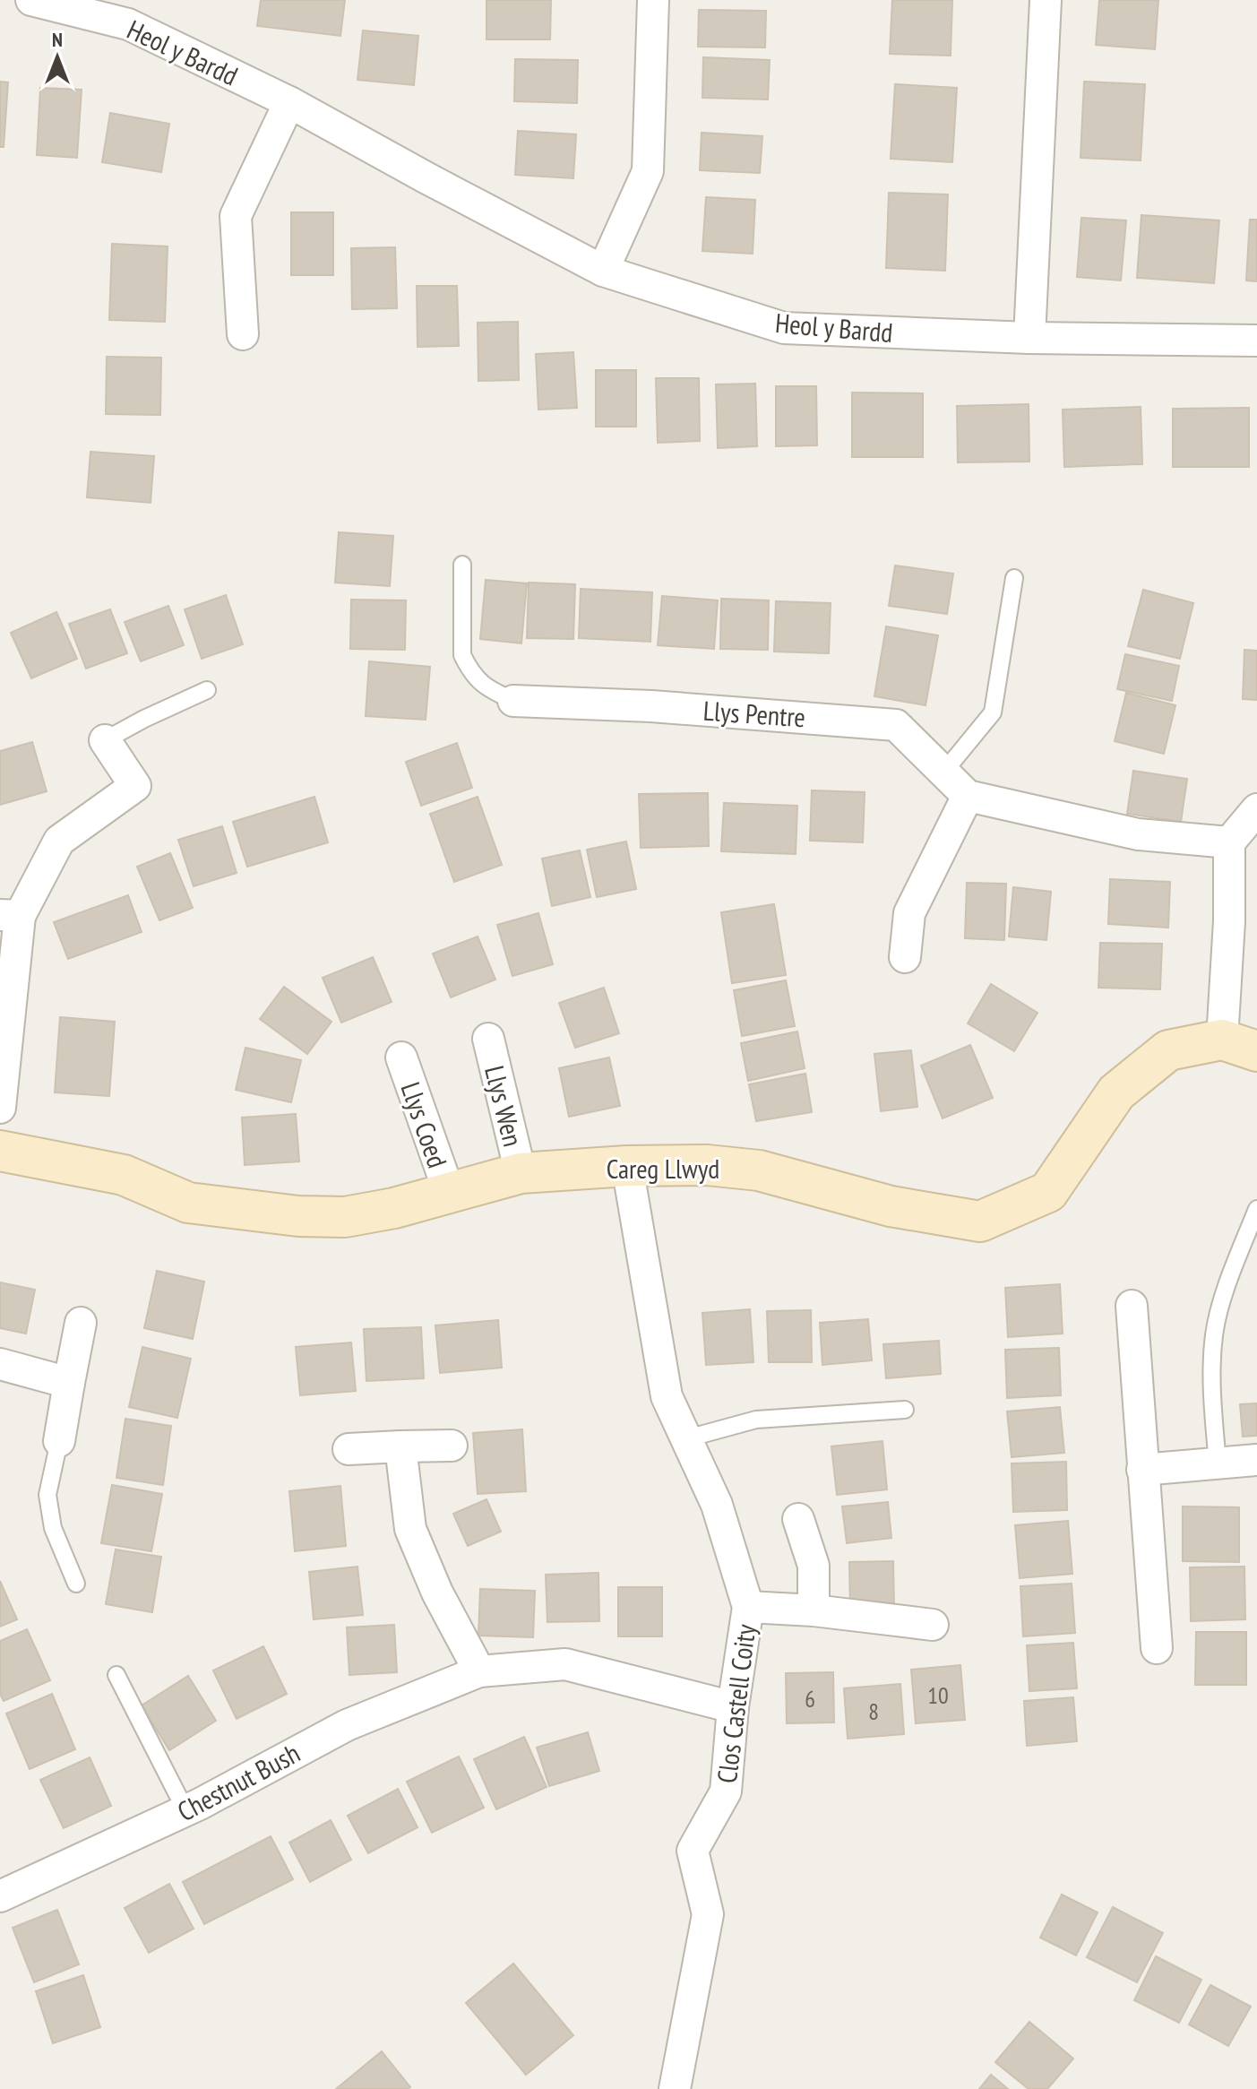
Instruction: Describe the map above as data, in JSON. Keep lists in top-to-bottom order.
{
  "streets": {
    "street": [
      "Heol y Bardd",
      "Llys Pentre",
      "Llys Wen",
      "Llys Coed",
      "Careg Llwyd",
      "Clos Castell Coity",
      "Chestnut Bush"
    ]
  },
  "crossings": [
    ["Llys Wen", "Careg Llwyd"],
    ["Llys Coed", "Careg Llwyd"],
    ["Careg Llwyd", "Clos Castell Coity"],
    ["Clos Castell Coity", "Chestnut Bush"]
  ],
  "house_numbers": ["10", "6", "8"],
  "north": "top"
}
